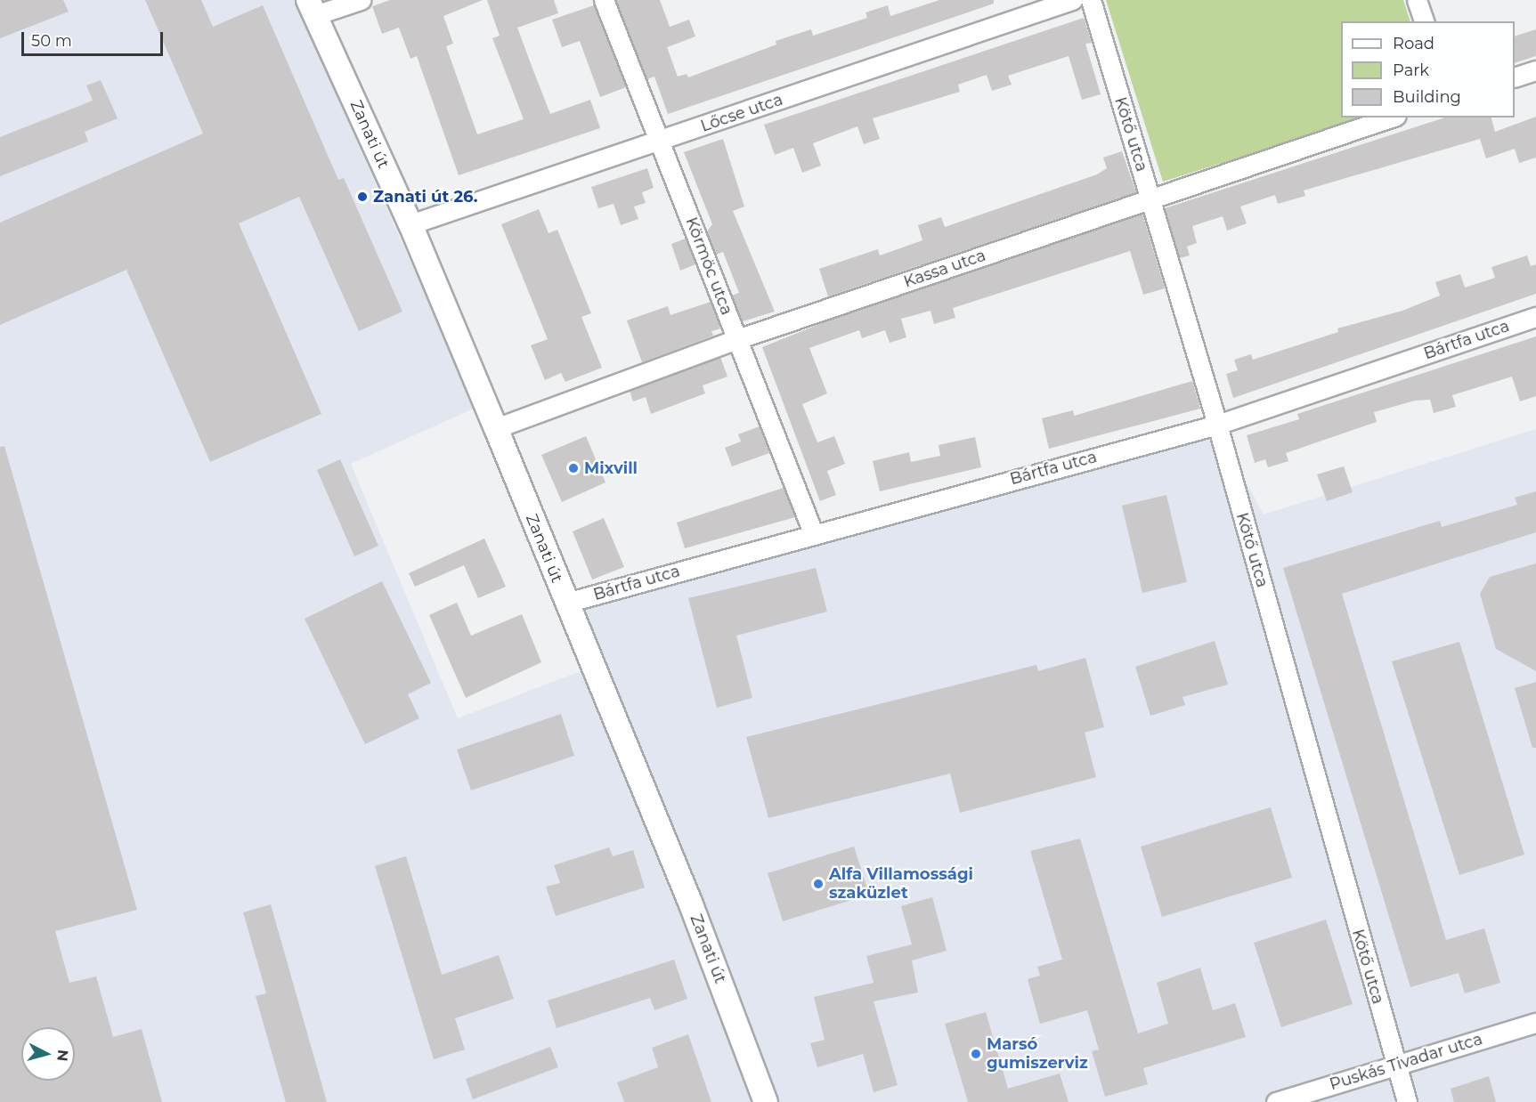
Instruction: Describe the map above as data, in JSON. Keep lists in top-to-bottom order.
{
  "streets": {
    "street": [
      "Lőcse utca",
      "Zanati út",
      "Kötő utca",
      "Körmöc utca",
      "Kassa utca",
      "Bártfa utca",
      "Puskás Tivadar utca"
    ]
  },
  "crossings": [
    ["Lőcse utca", "Zanati út"],
    ["Lőcse utca", "Körmöc utca"],
    ["Zanati út", "Kassa utca"],
    ["Zanati út", "Bártfa utca"],
    ["Kötő utca", "Kassa utca"],
    ["Kötő utca", "Bártfa utca"],
    ["Kötő utca", "Puskás Tivadar utca"],
    ["Körmöc utca", "Kassa utca"],
    ["Körmöc utca", "Bártfa utca"]
  ],
  "places": [
    "Zanati út 26.",
    "Mixvill",
    "Alfa Villamossági szaküzlet",
    "Marsó gumiszerviz"
  ],
  "legend": ["Road", "Park", "Building"],
  "scale_bar": "50 m",
  "north": "right"
}
